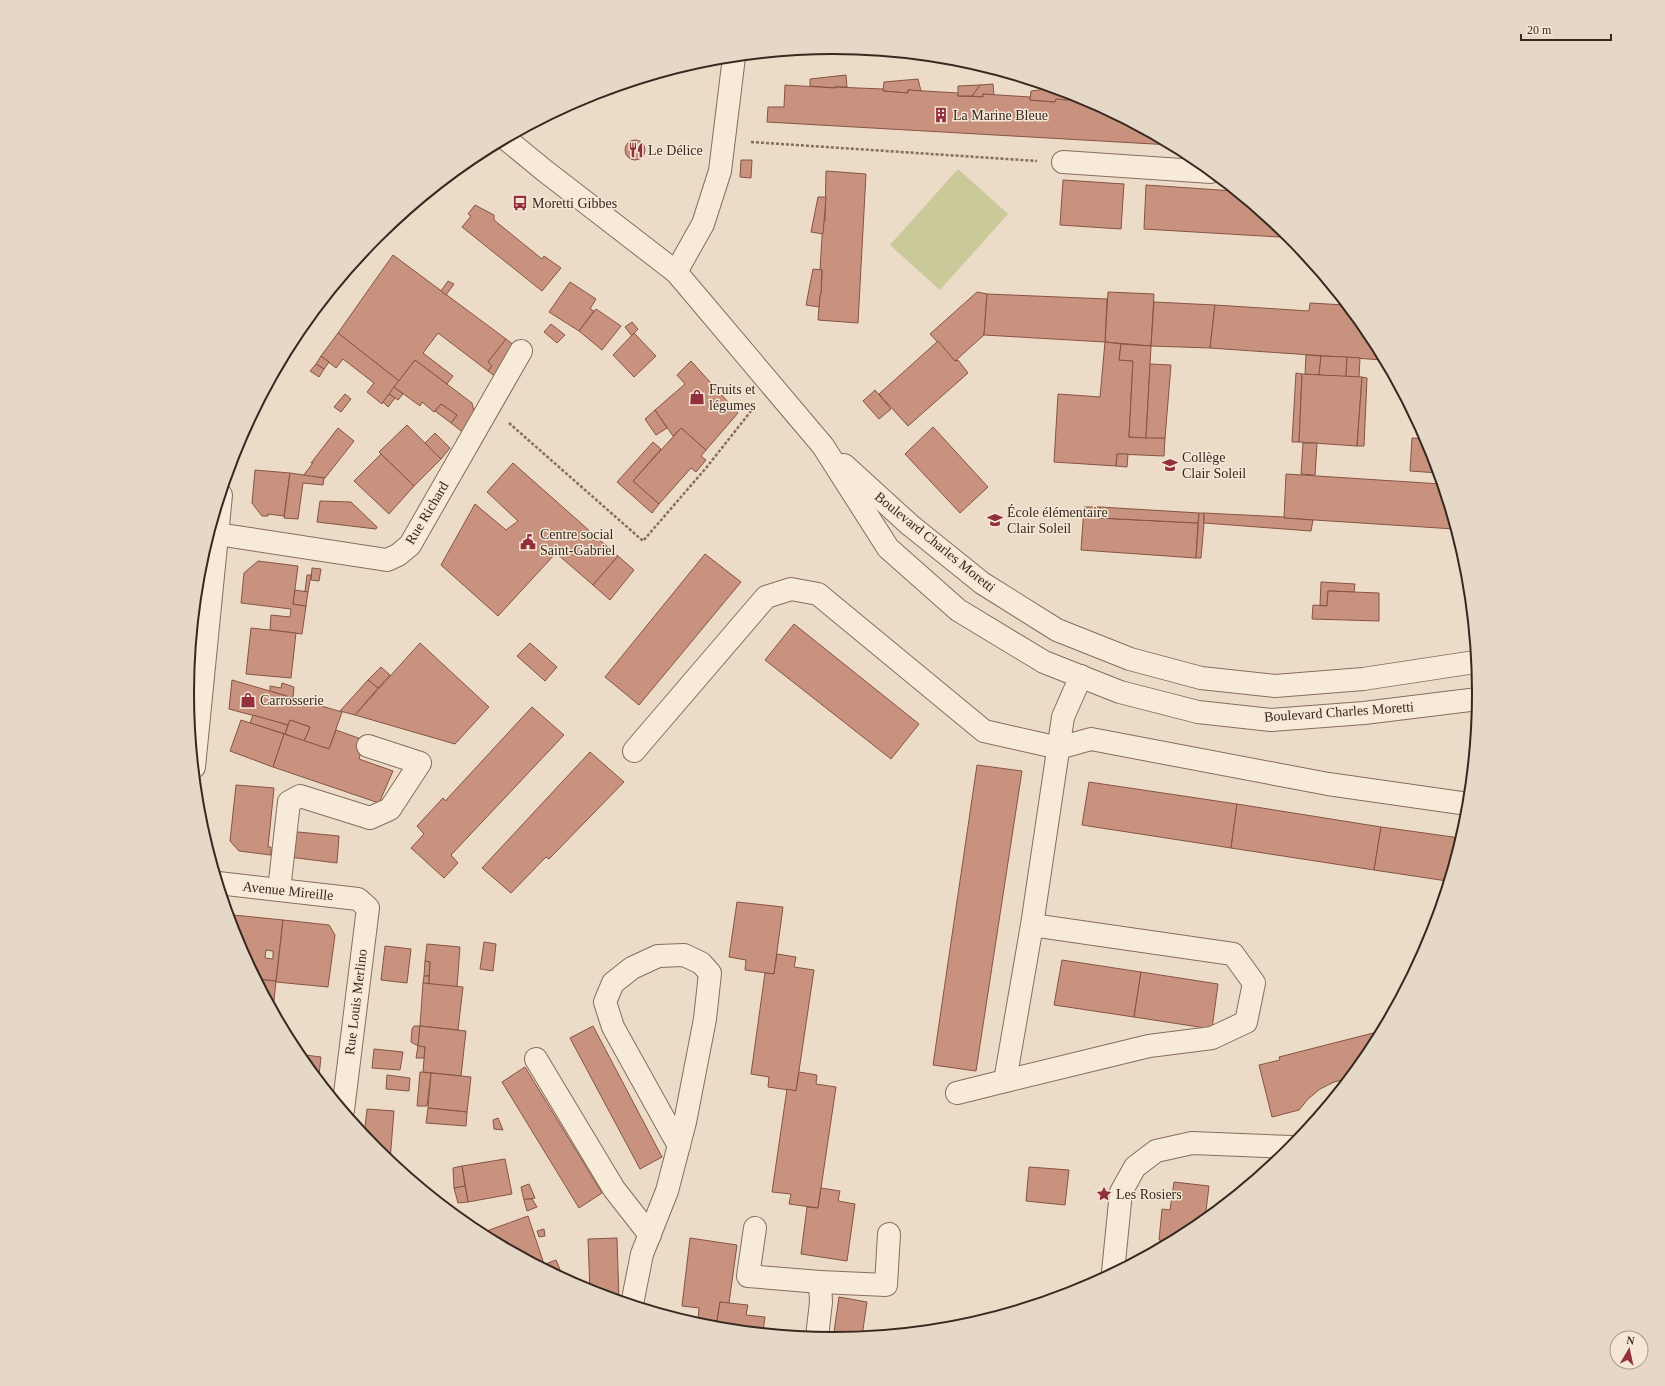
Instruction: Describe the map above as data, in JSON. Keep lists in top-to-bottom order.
{
  "streets": {
    "street": [
      "Rue Richard",
      "Boulevard Charles Moretti",
      "Avenue Mireille",
      "Rue Louis Merlino"
    ]
  },
  "crossings": [
    ["Avenue Mireille", "Rue Louis Merlino"]
  ],
  "places": {
    "building": ["La Marine Bleue"],
    "restaurant": ["Le Délice"],
    "bus stop": ["Moretti Gibbes"],
    "shop": ["Fruits et légumes", "Carrosserie"],
    "school or university": ["Collège Clair Soleil", "École élémentaire Clair Soleil"],
    "public building": ["Centre social Saint-Gabriel"],
    "place": ["Les Rosiers"]
  },
  "scale_bar": "20 m",
  "north": "top"
}
